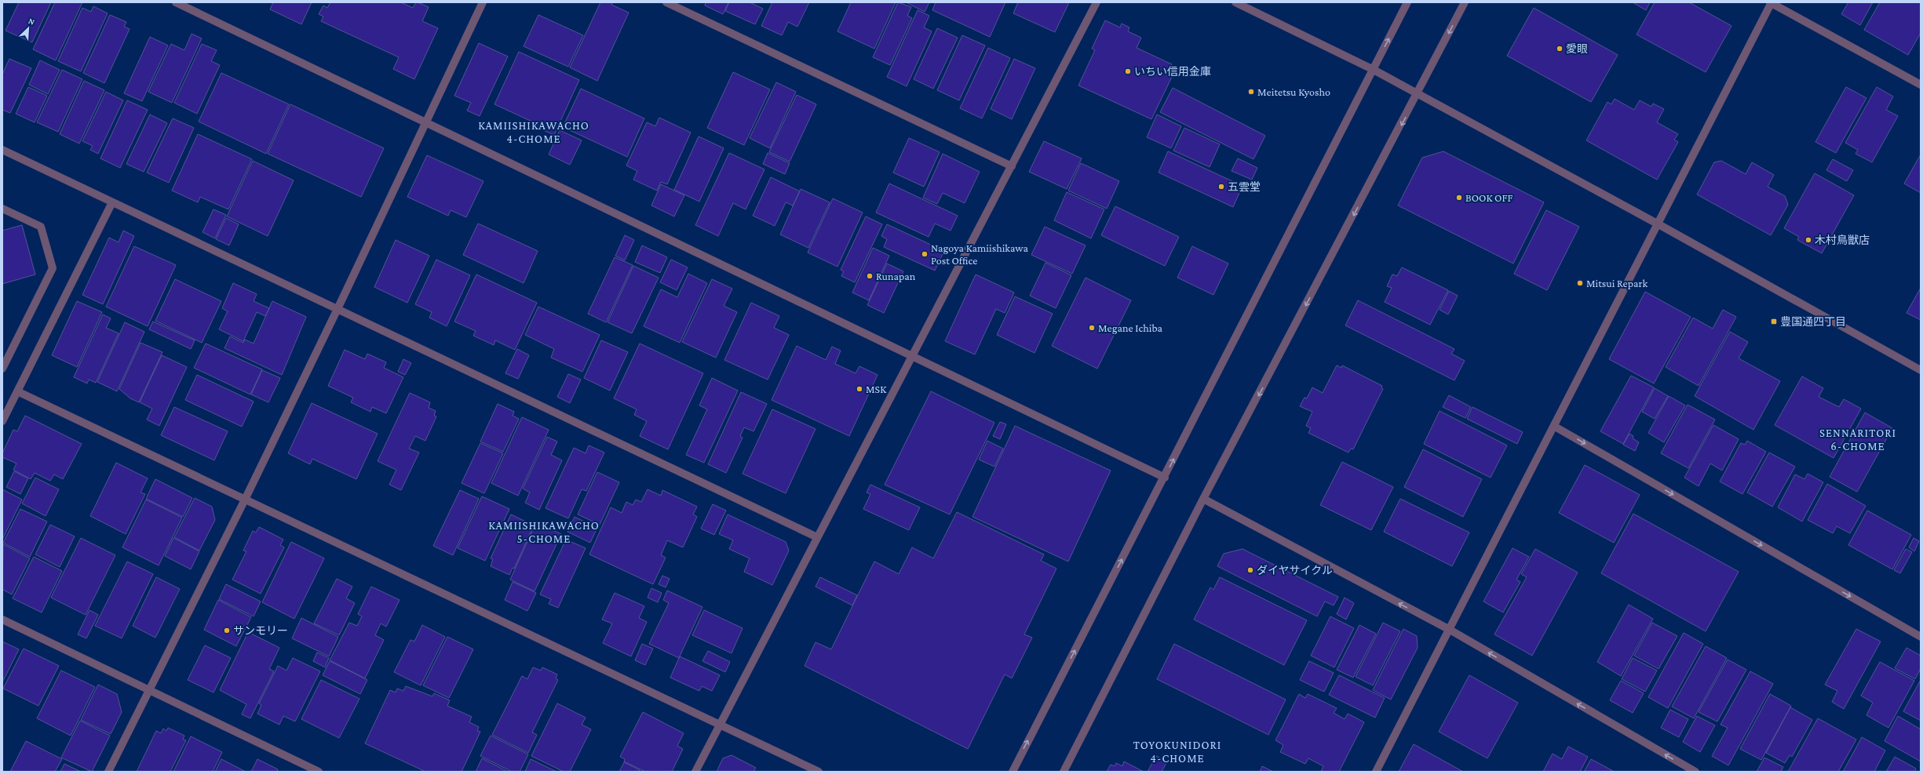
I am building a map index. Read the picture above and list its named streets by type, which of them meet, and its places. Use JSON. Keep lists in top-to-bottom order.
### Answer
{
  "districts": [
    "KAMIISHIKAWACHO 4-CHOME",
    "SENNARITORI 6-CHOME",
    "KAMIISHIKAWACHO 5-CHOME",
    "TOYOKUNIDORI 4-CHOME"
  ],
  "places": {
    "other": [
      "愛眼",
      "いちい信用金庫",
      "Meitetsu Kyosho",
      "五雲堂",
      "BOOK OFF",
      "木村鳥獣店",
      "Nagoya Kamiishikawa Post Office",
      "Runapan",
      "Mitsui Repark",
      "Megane Ichiba",
      "MSK",
      "ダイヤサイクル",
      "サンモリー"
    ],
    "transit": ["豊国通四丁目"]
  },
  "north": "top right"
}
